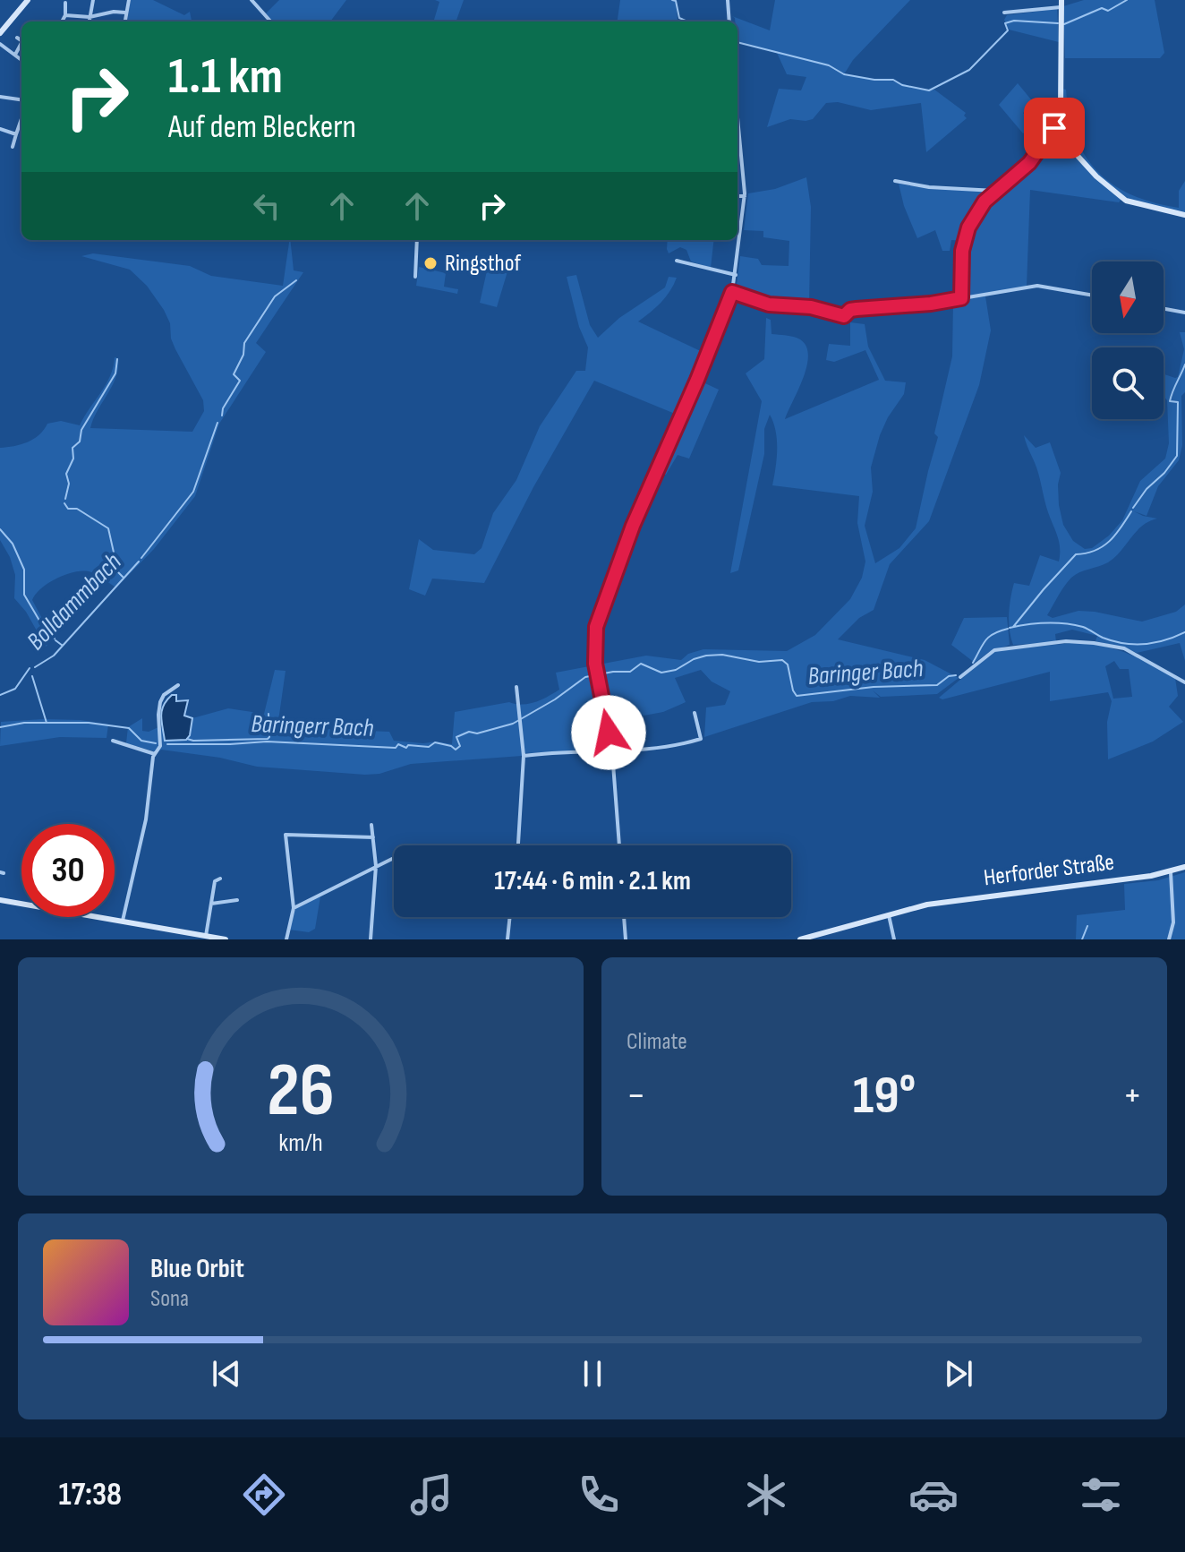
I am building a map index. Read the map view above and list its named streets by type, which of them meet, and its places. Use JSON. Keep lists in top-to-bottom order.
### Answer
{
  "streets": {
    "main road": ["Herforder Straße"]
  },
  "water": ["Bolldammbach", "Baringer Bach", "Baringerr Bach"],
  "places": ["Ringsthof"],
  "north": "bottom",
  "page": {
    "turn": ["1.1 km", "Auf dem Bleckern"],
    "limit": "30",
    "trip": "17:44 · 6 min · 2.1 km",
    "tile": "Climate",
    "heat": ["−", "19°", "+"],
    "song": ["Blue Orbit", "Sona"],
    "tabs": "17:38",
    "gauge": ["26", "km/h"]
  }
}
